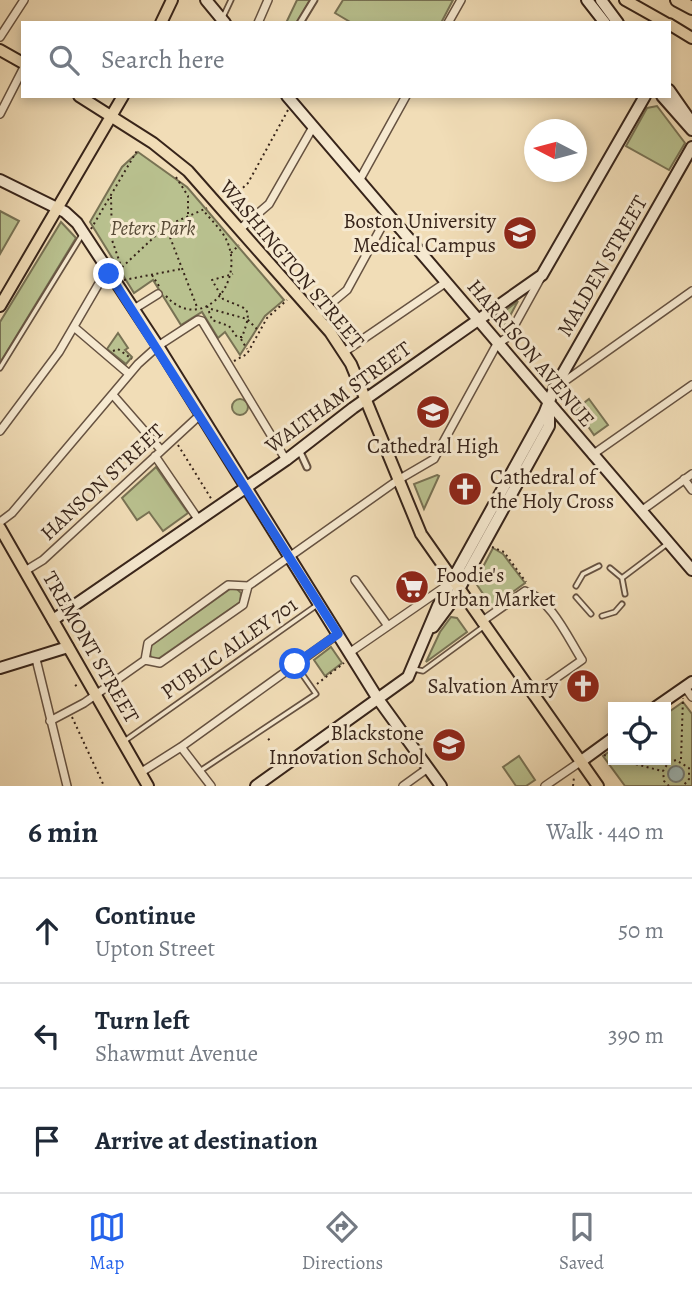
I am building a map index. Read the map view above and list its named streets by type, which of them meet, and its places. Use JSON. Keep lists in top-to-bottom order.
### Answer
{
  "streets": {
    "main road": [
      "WASHINGTON STREET",
      "MALDEN STREET",
      "HARRISON AVENUE",
      "WALTHAM STREET",
      "TREMONT STREET"
    ],
    "street": ["HANSON STREET"],
    "lane": ["PUBLIC ALLEY 701"]
  },
  "crossings": [
    ["WASHINGTON STREET", "MALDEN STREET"],
    ["WASHINGTON STREET", "WALTHAM STREET"],
    ["MALDEN STREET", "HARRISON AVENUE"],
    ["HARRISON AVENUE", "WALTHAM STREET"],
    ["WALTHAM STREET", "TREMONT STREET"],
    ["HANSON STREET", "TREMONT STREET"],
    ["TREMONT STREET", "PUBLIC ALLEY 701"]
  ],
  "parks": ["Peters Park"],
  "places": {
    "school or university": ["Boston University Medical Campus", "Cathedral High", "Blackstone Innovation School"],
    "church": ["Cathedral of the Holy Cross", "Salvation Amry"],
    "supermarket": ["Foodie's Urban Market"]
  },
  "north": "left",
  "page": {
    "search": "Search here",
    "heading": ["6 min", "Walk · 440 m"],
    "list": [
      ["Continue", "Upton Street", "50 m"],
      ["Turn left", "Shawmut Avenue", "390 m"],
      "Arrive at destination"
    ],
    "nav": ["Map", "Directions", "Saved"]
  }
}
